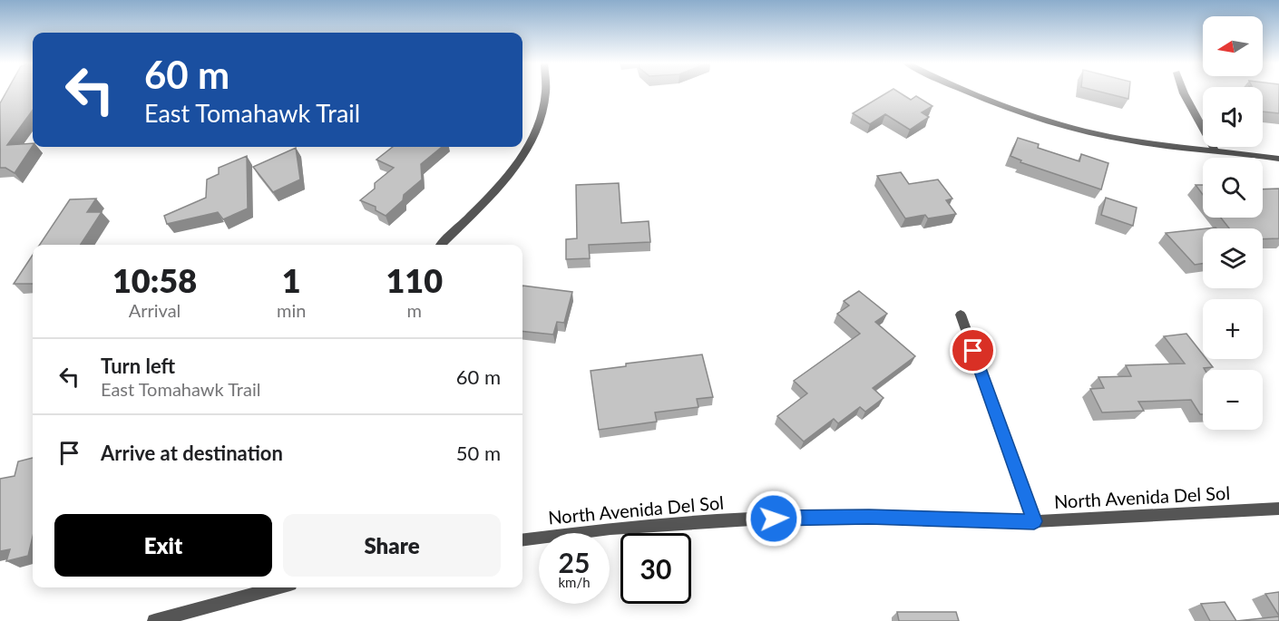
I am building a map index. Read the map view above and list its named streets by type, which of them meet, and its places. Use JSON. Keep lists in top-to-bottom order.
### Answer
{
  "streets": {
    "street": ["North Avenida Del Sol"]
  },
  "north": "left",
  "page": {
    "map_buttons": ["+", "−"],
    "turn": ["60 m", "East Tomahawk Trail"],
    "eta": [
      "10:58",
      "Arrival",
      "1",
      "min",
      "110",
      "m"
    ],
    "list": [
      {
        "name": "Turn left",
        "note": "East Tomahawk Trail",
        "value": "60 m"
      },
      {
        "name": "Arrive at destination",
        "value": "50 m"
      }
    ],
    "buttons": ["Exit", "Share"],
    "speed": "25 km/h",
    "limit": "30"
  }
}
